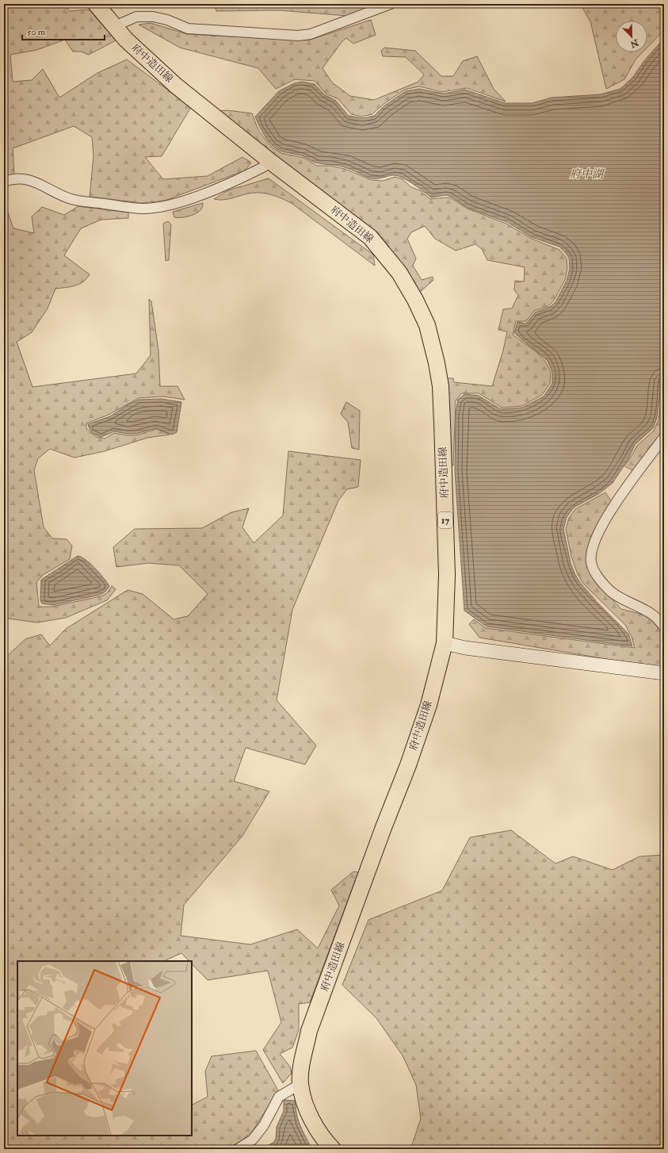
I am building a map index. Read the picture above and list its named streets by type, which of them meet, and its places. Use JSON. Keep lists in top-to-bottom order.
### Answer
{
  "streets": {
    "main road": ["府中造田線", "17"]
  },
  "water": ["府中湖"],
  "scale_bar": "50 m",
  "north": "bottom right"
}
